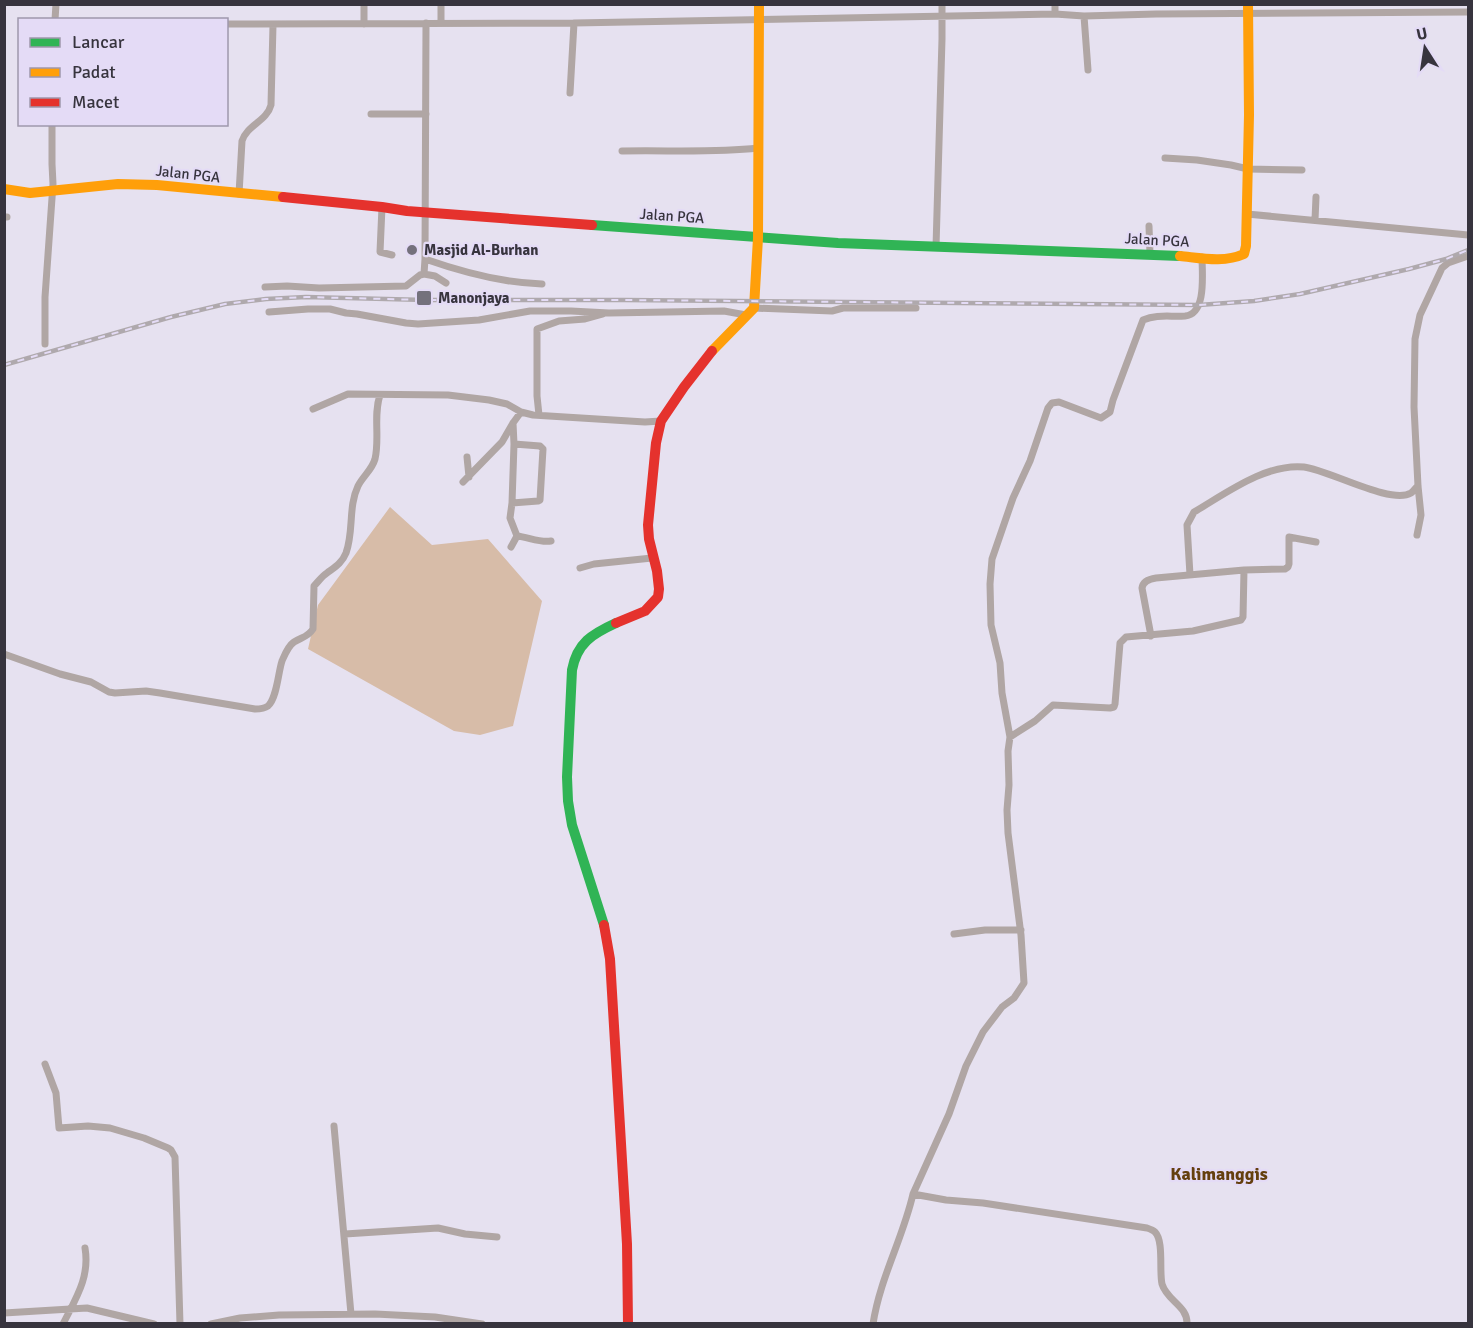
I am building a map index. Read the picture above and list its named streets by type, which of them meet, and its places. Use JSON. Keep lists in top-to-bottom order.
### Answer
{
  "streets": {
    "street": ["Jalan PGA"]
  },
  "districts": ["Kalimanggis"],
  "places": {
    "other": ["Masjid Al-Burhan"],
    "transit": ["Manonjaya"]
  },
  "legend": ["Lancar", "Padat", "Macet"],
  "north": "top"
}
